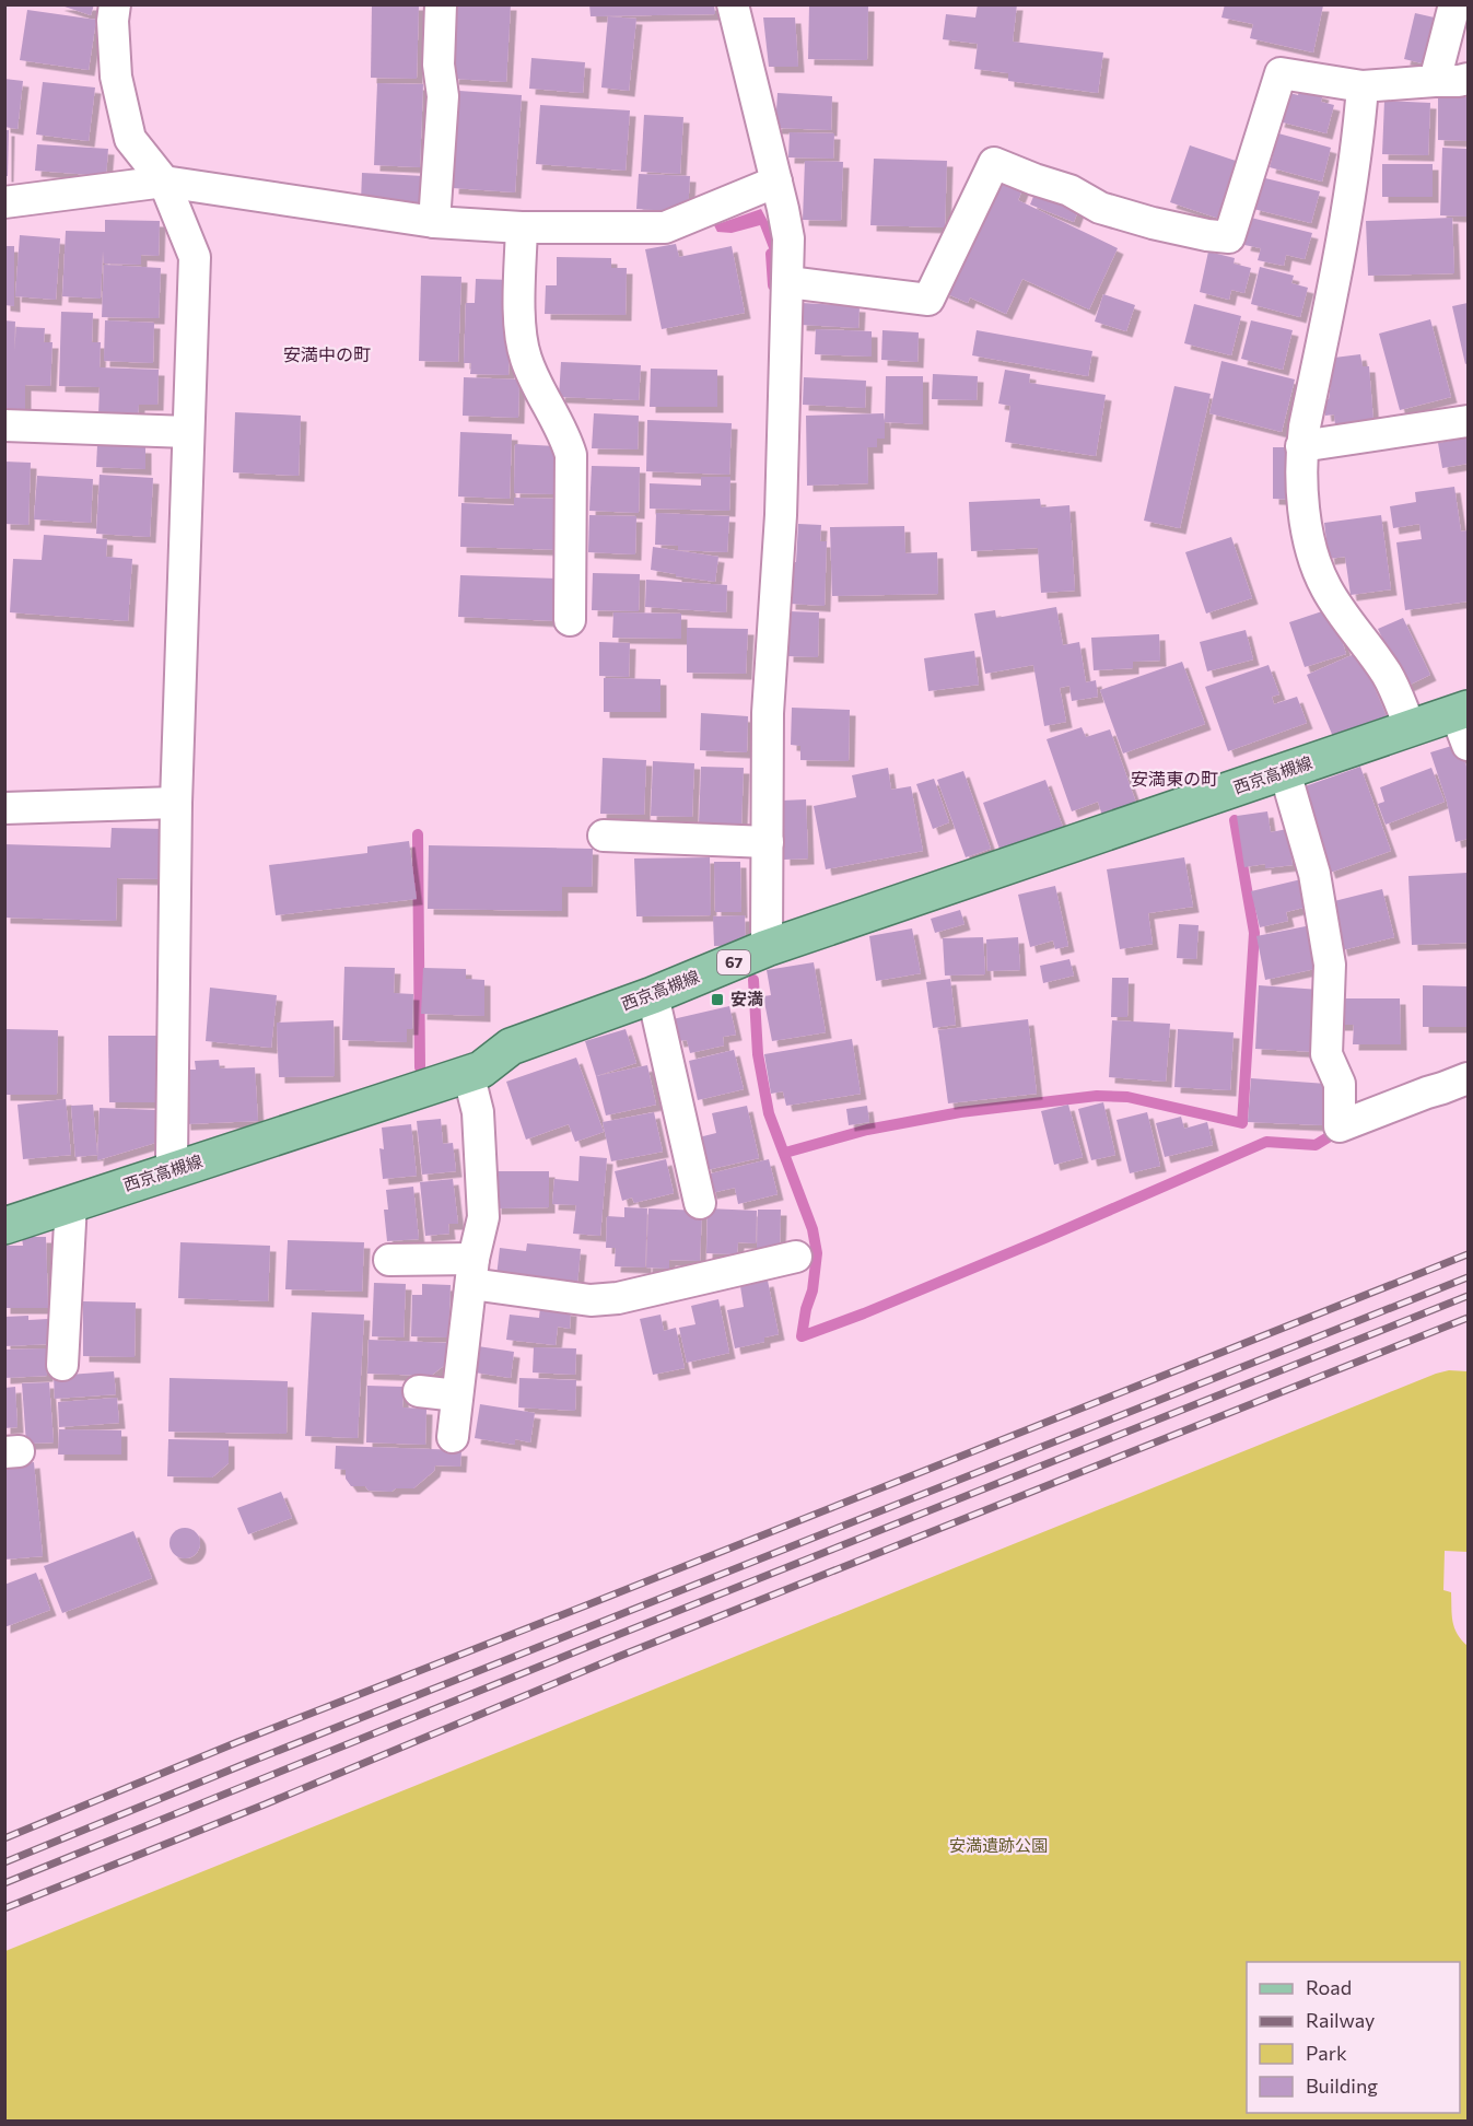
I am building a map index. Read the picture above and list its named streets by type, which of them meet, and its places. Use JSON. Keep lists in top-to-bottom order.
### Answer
{
  "streets": {
    "main road": ["西京高槻線", "67"]
  },
  "districts": ["安満中の町", "安満東の町"],
  "parks": ["安満遺跡公園"],
  "places": {
    "transit": ["安満"]
  },
  "legend": [
    "Road",
    "Railway",
    "Park",
    "Building"
  ]
}
